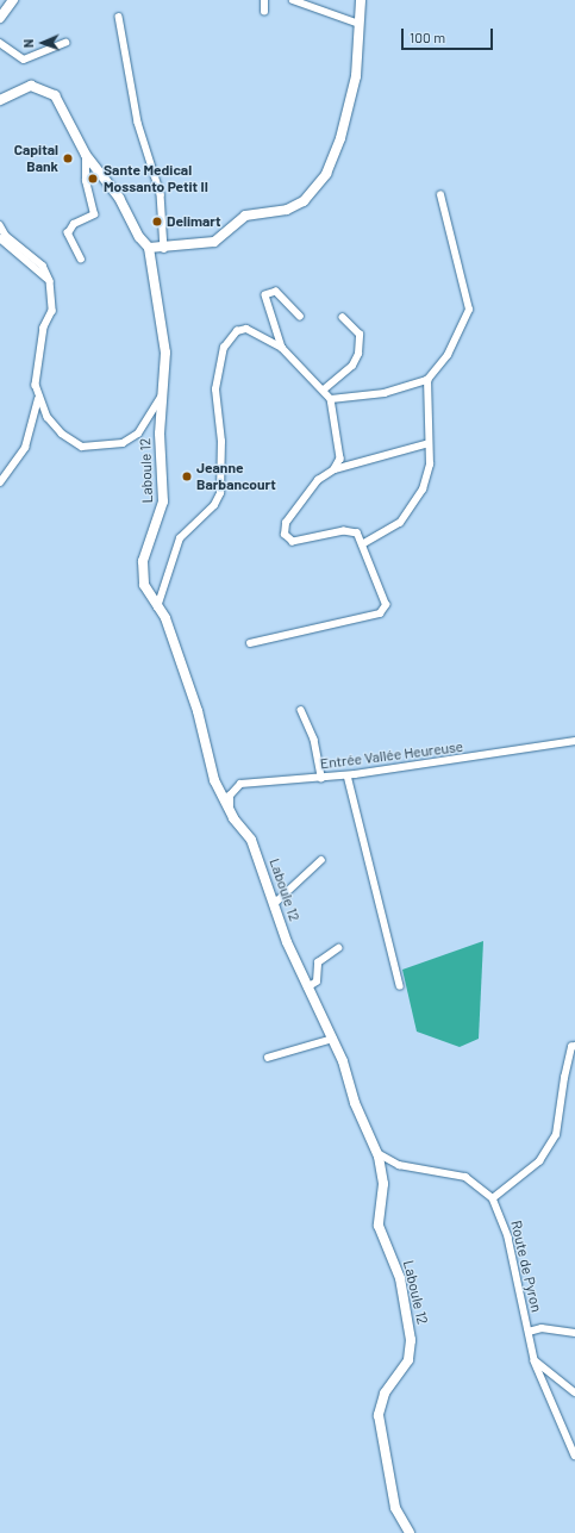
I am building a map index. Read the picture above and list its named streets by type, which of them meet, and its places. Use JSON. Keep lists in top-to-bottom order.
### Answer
{
  "streets": {
    "street": ["Laboule 12", "Entrée Vallée Heureuse", "Route de Pyron"]
  },
  "crossings": [
    ["Laboule 12", "Entrée Vallée Heureuse"]
  ],
  "places": [
    "Capital Bank",
    "Sante Medical Mossanto Petit II",
    "Delimart",
    "Jeanne Barbancourt"
  ],
  "scale_bar": "100 m",
  "north": "left"
}
